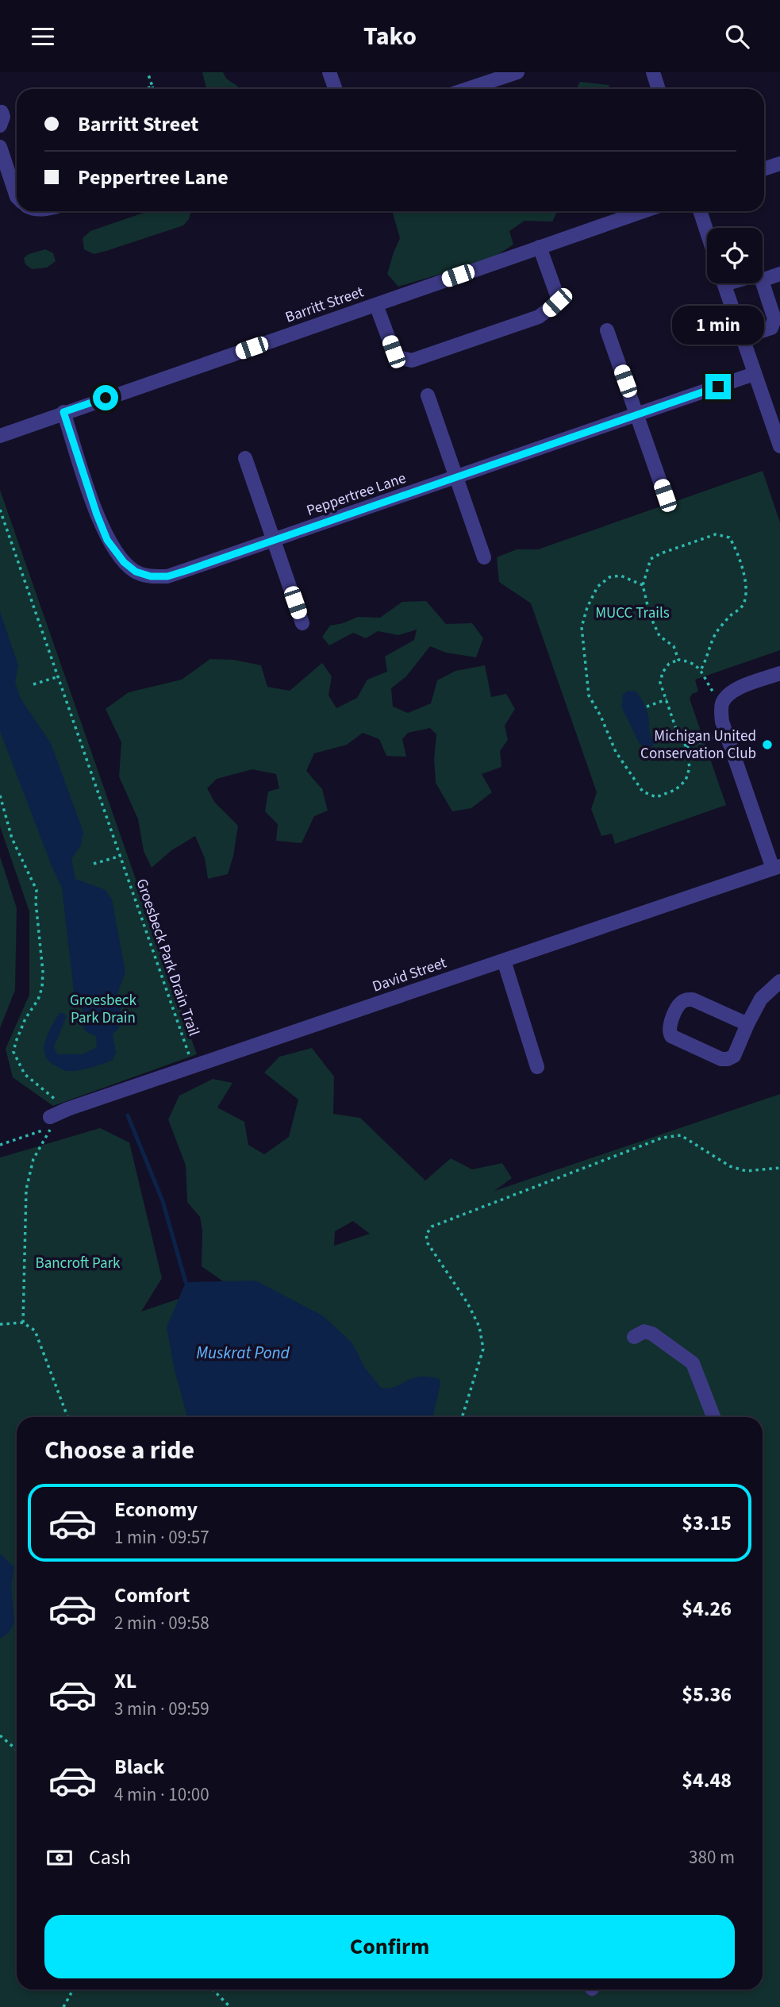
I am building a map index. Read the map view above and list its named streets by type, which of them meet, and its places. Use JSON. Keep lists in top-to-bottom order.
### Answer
{
  "streets": {
    "street": ["Barritt Street", "Peppertree Lane", "David Street"],
    "path": ["Groesbeck Park Drain Trail"]
  },
  "crossings": [
    ["Barritt Street", "Peppertree Lane"],
    ["Groesbeck Park Drain Trail", "David Street"]
  ],
  "water": ["Muskrat Pond"],
  "parks": ["MUCC Trails", "Groesbeck Park Drain", "Bancroft Park"],
  "places": ["Michigan United Conservation Club"],
  "page": {
    "header": "Tako",
    "banner": ["Barritt Street", "Peppertree Lane"],
    "bubble": "1 min",
    "heading": "Choose a ride",
    "list": [
      {
        "name": "Economy",
        "note": "1 min · 09:57",
        "value": "$3.15"
      },
      {
        "name": "Comfort",
        "note": "2 min · 09:58",
        "value": "$4.26"
      },
      {
        "name": "XL",
        "note": "3 min · 09:59",
        "value": "$5.36"
      },
      {
        "name": "Black",
        "note": "4 min · 10:00",
        "value": "$4.48"
      }
    ],
    "pay": ["Cash", "380 m"],
    "buttons": "Confirm"
  }
}
